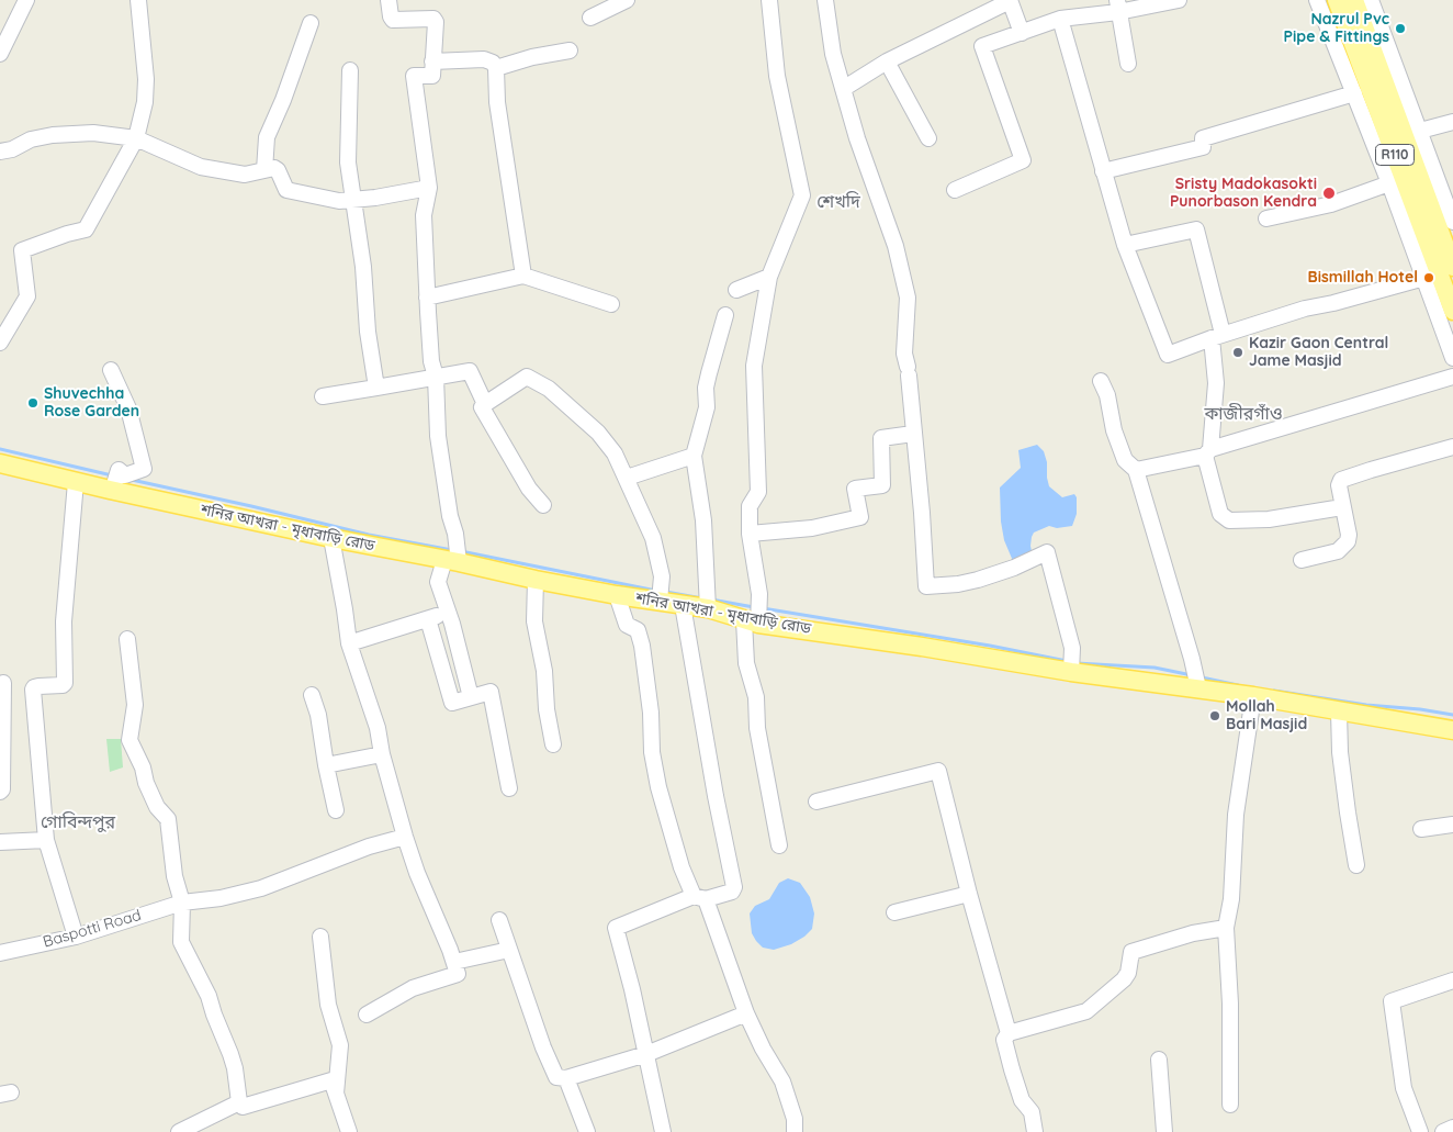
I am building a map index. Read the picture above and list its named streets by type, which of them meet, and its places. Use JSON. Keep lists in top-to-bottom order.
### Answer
{
  "streets": {
    "main road": ["R110", "শনির আখরা - মৃধাবাড়ি রোড"],
    "street": ["Baspotti Road"]
  },
  "districts": ["শেখদি", "কাজীরগাঁও", "গোবিন্দপুর"],
  "places": [
    "Nazrul Pvc Pipe & Fittings",
    "Sristy Madokasokti Punorbason Kendra",
    "Bismillah Hotel",
    "Kazir Gaon Central Jame Masjid",
    "Shuvechha Rose Garden",
    "Mollah Bari Masjid"
  ]
}
